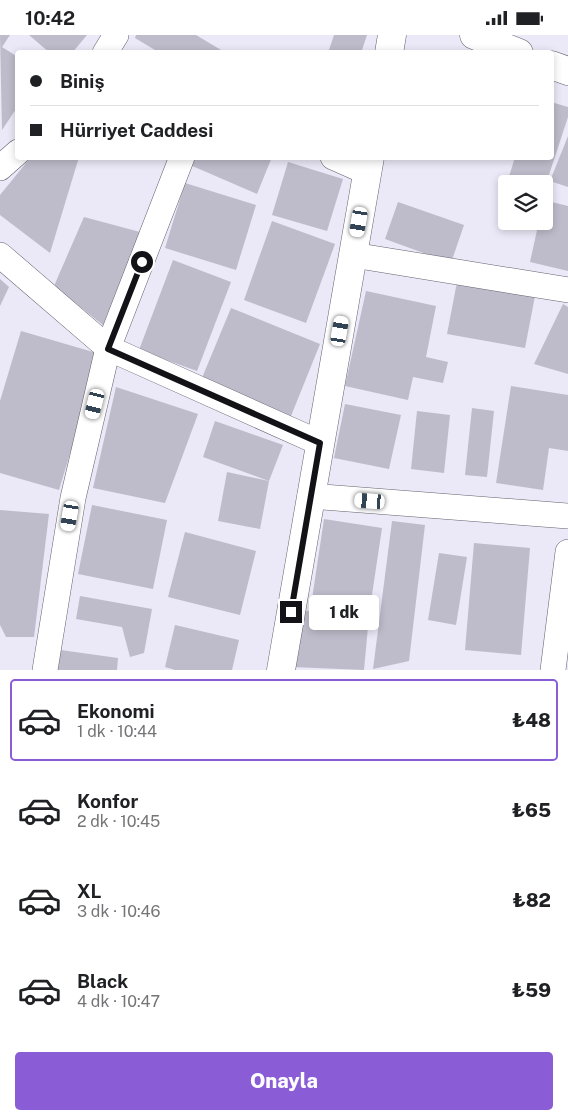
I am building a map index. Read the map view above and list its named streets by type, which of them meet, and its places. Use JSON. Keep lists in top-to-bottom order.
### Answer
{
  "page": {
    "status": "10:42",
    "banner": ["Biniş", "Hürriyet Caddesi"],
    "bubble": "1 dk",
    "list": [
      {
        "name": "Ekonomi",
        "note": "1 dk · 10:44",
        "value": "₺48"
      },
      {
        "name": "Konfor",
        "note": "2 dk · 10:45",
        "value": "₺65"
      },
      {
        "name": "XL",
        "note": "3 dk · 10:46",
        "value": "₺82"
      },
      {
        "name": "Black",
        "note": "4 dk · 10:47",
        "value": "₺59"
      }
    ],
    "buttons": "Onayla"
  }
}
